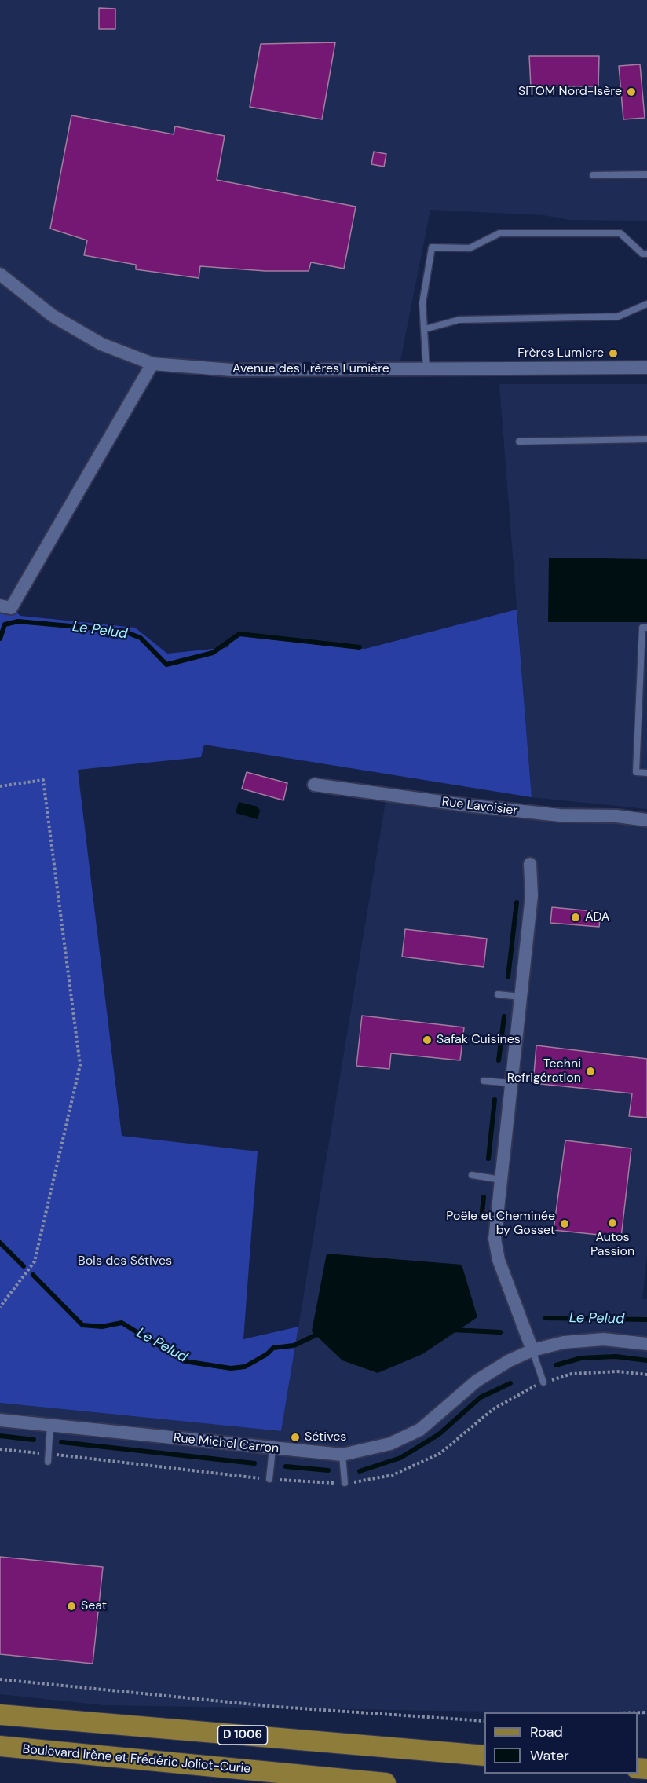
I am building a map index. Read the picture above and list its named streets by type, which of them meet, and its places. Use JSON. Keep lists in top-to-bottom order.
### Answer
{
  "streets": {
    "main road": ["D 1006", "Boulevard Irène et Frédéric Joliot-Curie"],
    "street": ["Avenue des Frères Lumière", "Rue Lavoisier", "Rue Michel Carron"]
  },
  "water": ["Le Pelud"],
  "parks": ["Bois des Sétives"],
  "places": [
    "SITOM Nord-Isère",
    "Frères Lumiere",
    "ADA",
    "Safak Cuisines",
    "Techni Refrigération",
    "Autos Passion",
    "Poële et Cheminée by Gosset",
    "Sétives",
    "Seat"
  ],
  "legend": ["Road", "Water"]
}
